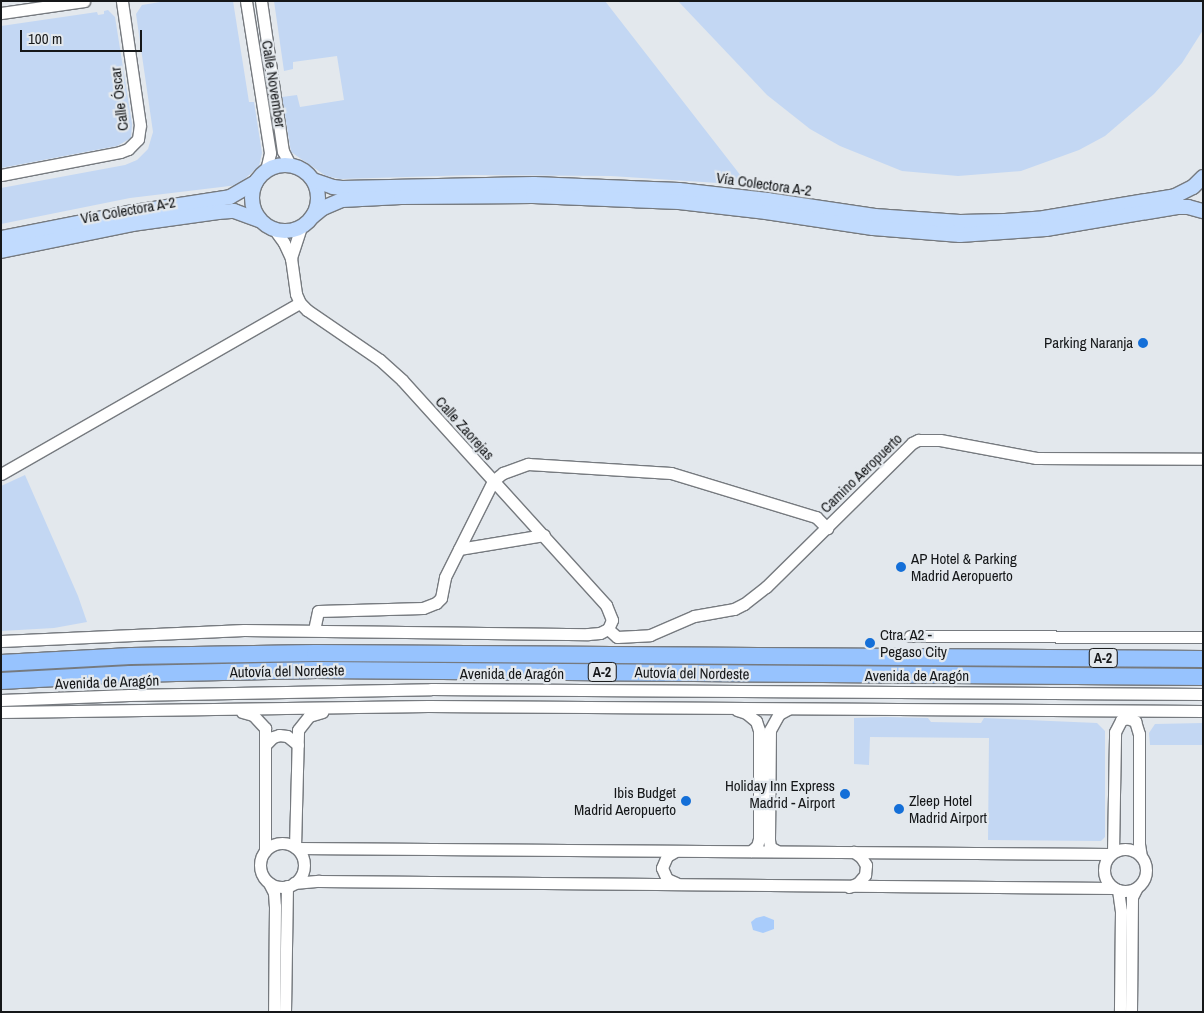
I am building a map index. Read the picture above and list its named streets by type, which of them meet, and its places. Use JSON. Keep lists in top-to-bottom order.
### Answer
{
  "streets": {
    "highway": ["A-2", "Autovía del Nordeste"],
    "main road": ["Vía Colectora A-2"],
    "street": [
      "Calle November",
      "Calle Óscar",
      "Calle Zaorejas",
      "Camino Aeropuerto",
      "Avenida de Aragón"
    ]
  },
  "crossings": [
    ["Calle November", "Vía Colectora A-2"],
    ["Calle Zaorejas", "Camino Aeropuerto"]
  ],
  "places": [
    "Parking Naranja",
    "AP Hotel & Parking Madrid Aeropuerto",
    "Ctra. A2 - Pegaso City",
    "Holiday Inn Express Madrid - Airport",
    "Ibis Budget Madrid Aeropuerto",
    "Zleep Hotel Madrid Airport"
  ],
  "scale_bar": "100 m"
}
